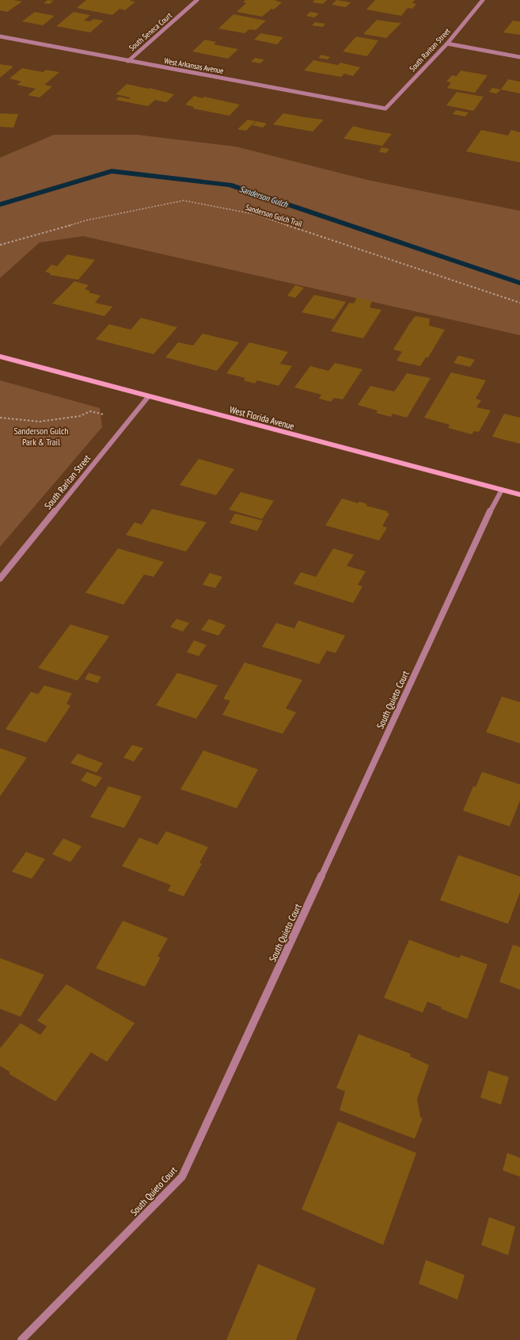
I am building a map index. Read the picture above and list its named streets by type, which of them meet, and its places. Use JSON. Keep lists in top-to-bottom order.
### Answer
{
  "streets": {
    "street": [
      "South Seneca Court",
      "South Raritan Street",
      "West Arkansas Avenue",
      "West Florida Avenue",
      "South Quieto Court"
    ],
    "path": ["Sanderson Gulch Trail"]
  },
  "crossings": [
    ["South Seneca Court", "West Arkansas Avenue"],
    ["South Raritan Street", "West Arkansas Avenue"],
    ["South Raritan Street", "West Florida Avenue"],
    ["West Florida Avenue", "South Quieto Court"]
  ],
  "water": ["Sanderson Gulch"],
  "parks": ["Sanderson Gulch Park & Trail"]
}
